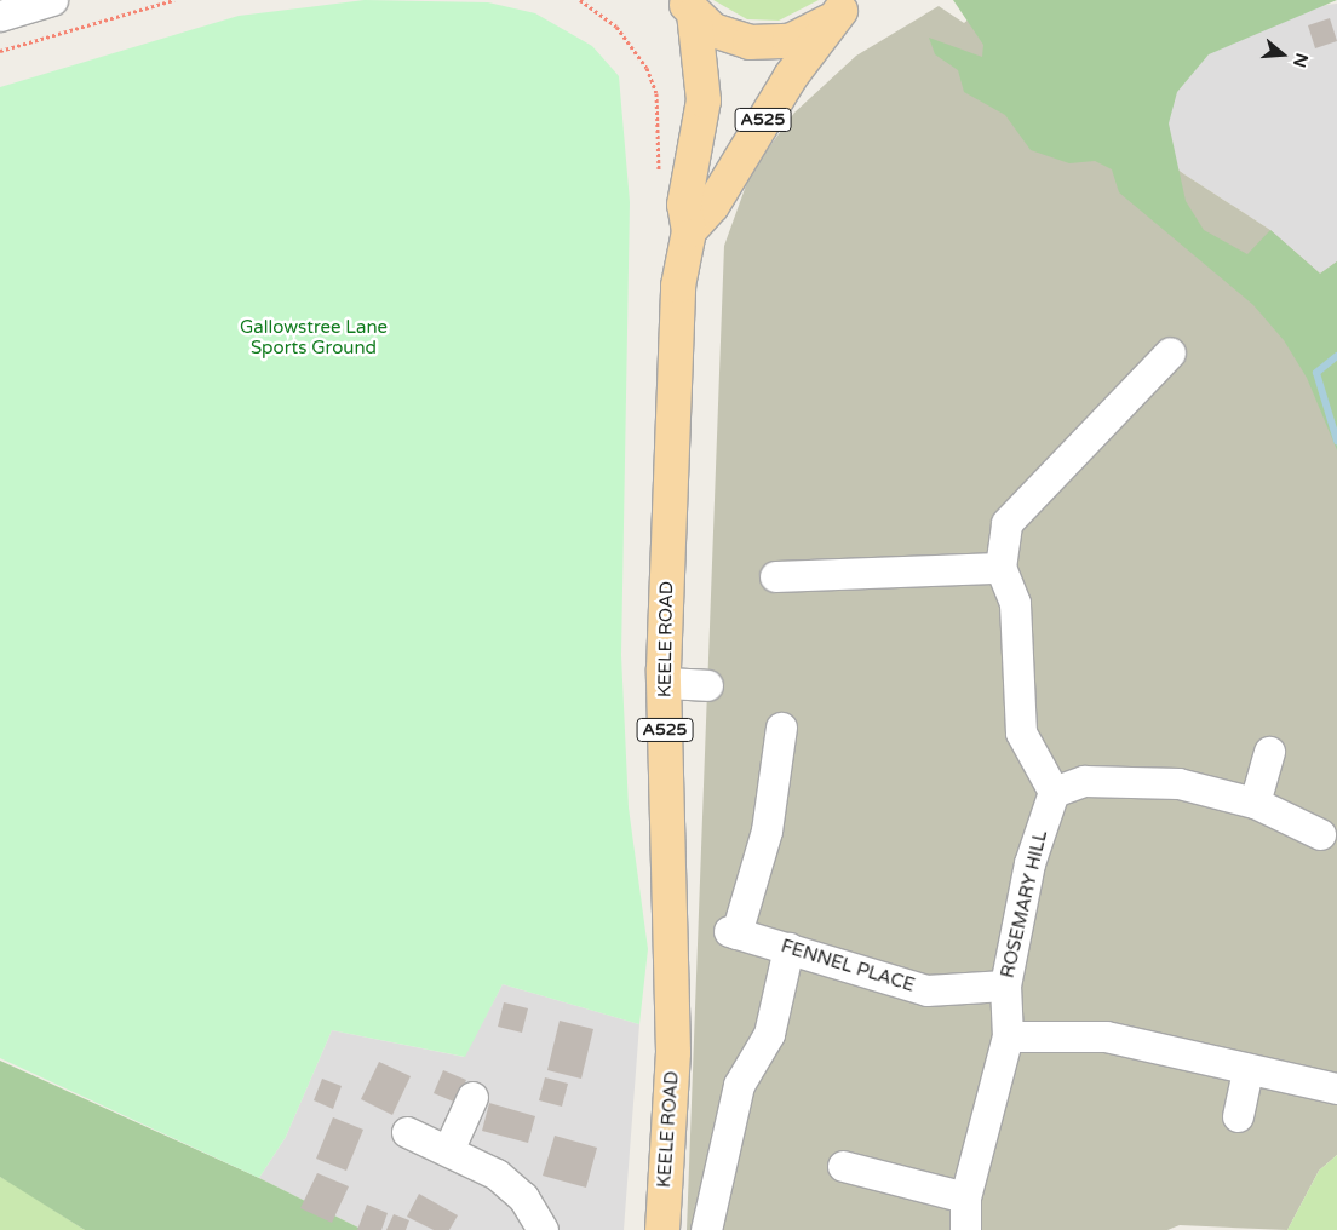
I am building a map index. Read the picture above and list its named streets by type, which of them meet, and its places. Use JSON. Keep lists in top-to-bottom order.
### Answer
{
  "streets": {
    "main road": ["A525", "KEELE ROAD"],
    "street": ["ROSEMARY HILL", "FENNEL PLACE"]
  },
  "crossings": [
    ["ROSEMARY HILL", "FENNEL PLACE"]
  ],
  "parks": ["Gallowstree Lane Sports Ground"],
  "north": "right"
}
